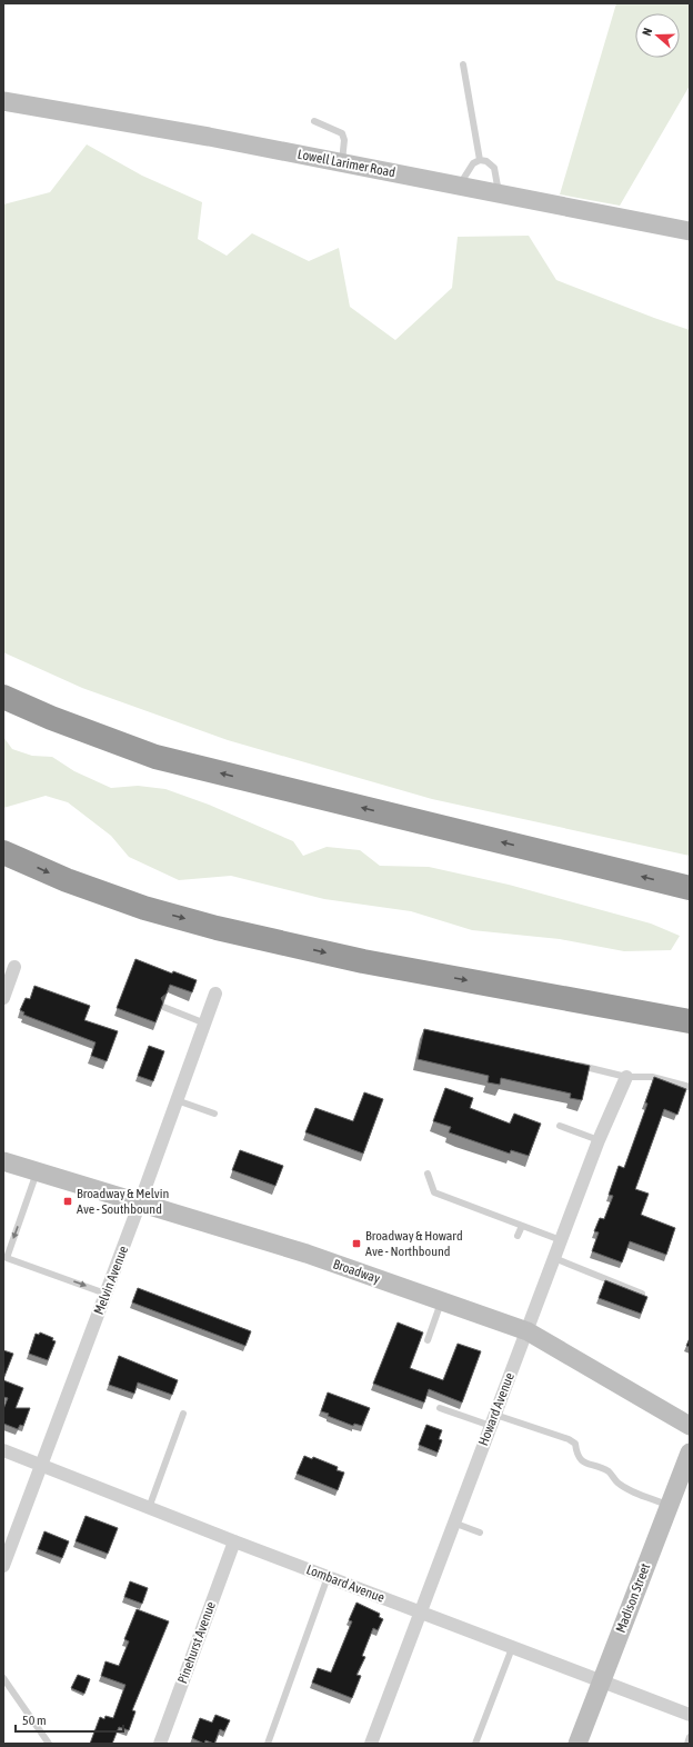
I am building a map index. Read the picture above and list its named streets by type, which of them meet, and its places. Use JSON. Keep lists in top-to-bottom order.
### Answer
{
  "streets": {
    "street": [
      "Lowell Larimer Road",
      "Broadway",
      "Melvin Avenue",
      "Howard Avenue",
      "Lombard Avenue",
      "Madison Street",
      "Pinehurst Avenue"
    ]
  },
  "crossings": [
    ["Broadway", "Melvin Avenue"],
    ["Broadway", "Howard Avenue"],
    ["Melvin Avenue", "Lombard Avenue"],
    ["Howard Avenue", "Lombard Avenue"],
    ["Lombard Avenue", "Madison Street"],
    ["Lombard Avenue", "Pinehurst Avenue"]
  ],
  "places": {
    "transit": ["Broadway & Melvin Ave - Southbound", "Broadway & Howard Ave - Northbound"]
  },
  "scale_bar": "50 m",
  "north": "left"
}
